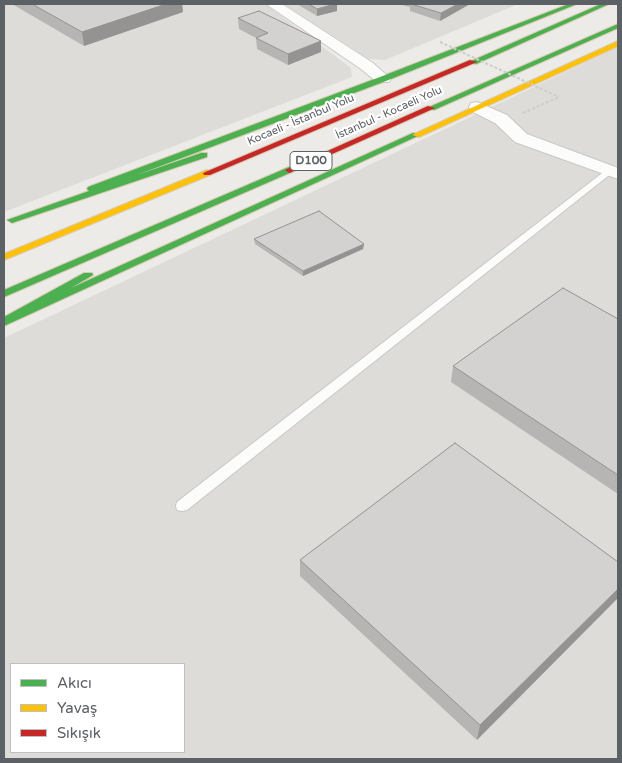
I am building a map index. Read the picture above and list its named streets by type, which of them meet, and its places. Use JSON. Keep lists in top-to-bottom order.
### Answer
{
  "streets": {
    "main road": ["İstanbul - Kocaeli Yolu", "Kocaeli - İstanbul Yolu", "D100"]
  },
  "legend": ["Akıcı", "Yavaş", "Sıkışık"]
}
